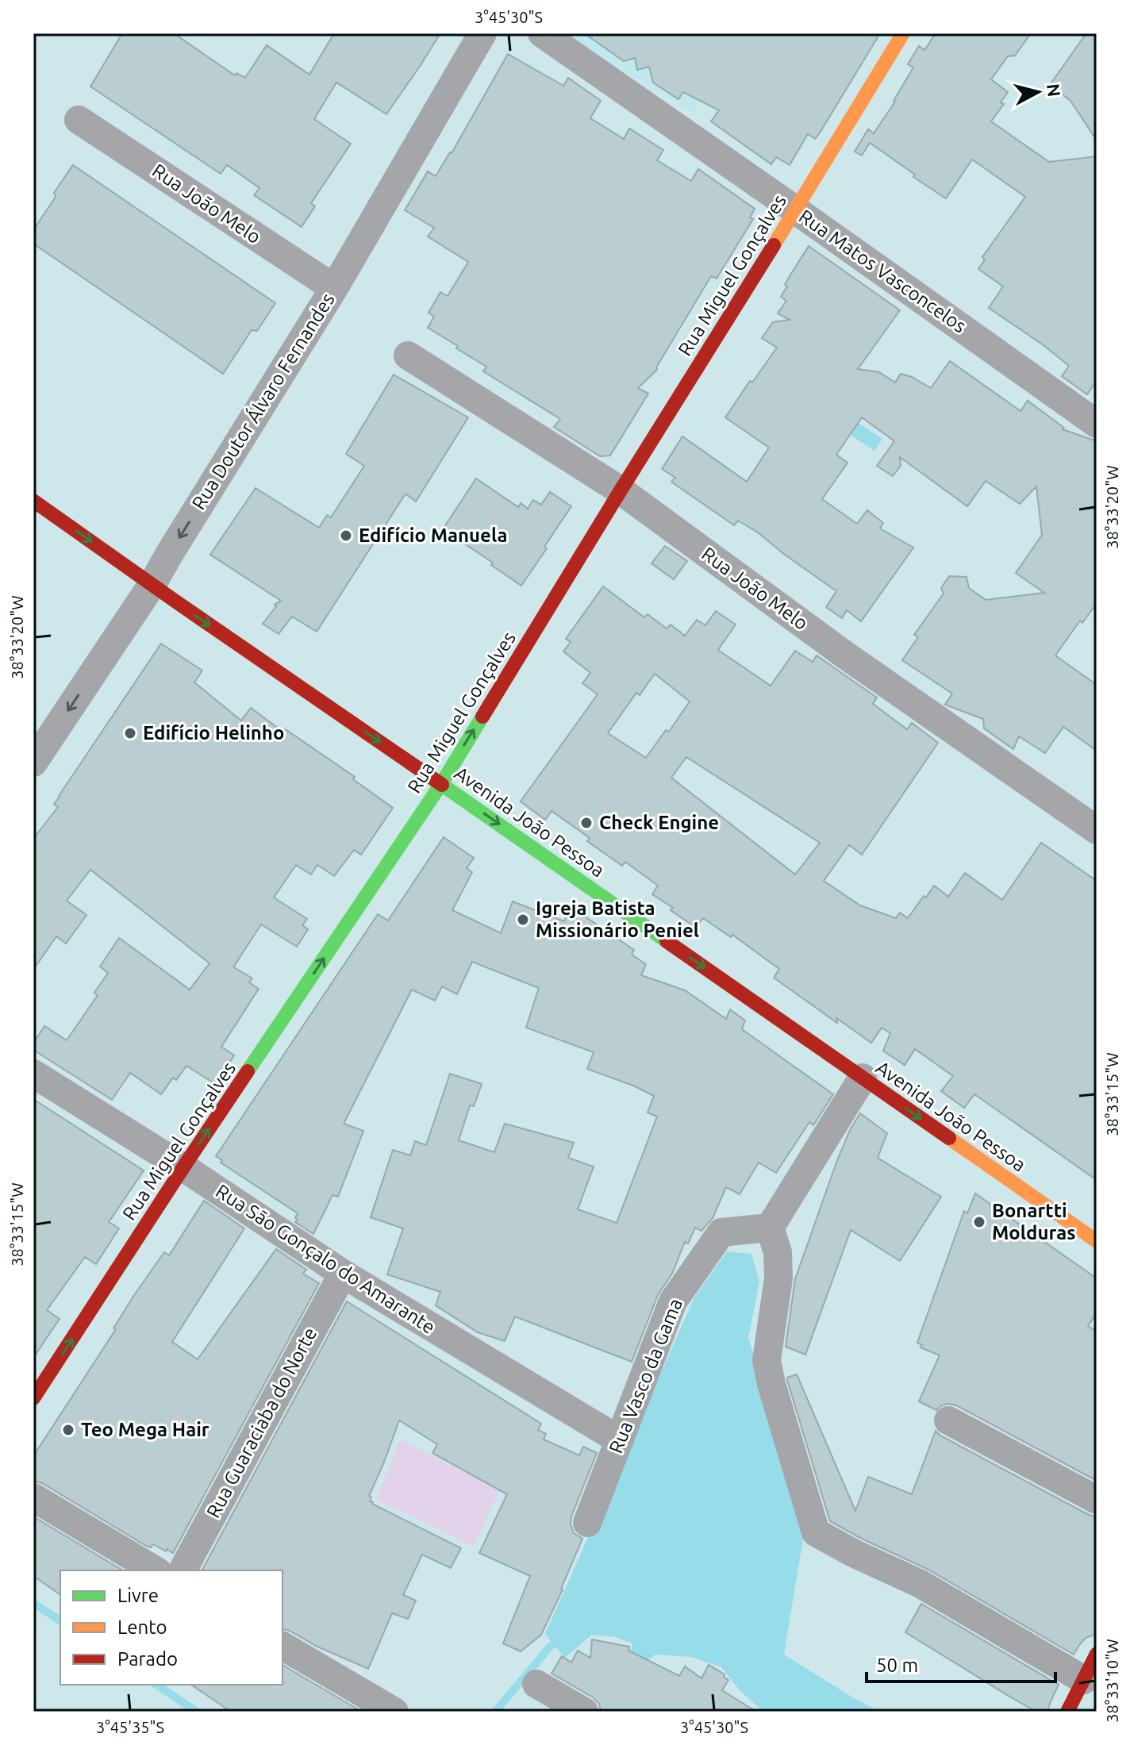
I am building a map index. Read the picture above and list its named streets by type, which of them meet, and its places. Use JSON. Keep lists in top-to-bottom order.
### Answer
{
  "streets": {
    "street": [
      "Rua João Melo",
      "Rua Matos Vasconcelos",
      "Rua Miguel Gonçalves",
      "Rua Doutor Álvaro Fernandes",
      "Avenida João Pessoa",
      "Rua São Gonçalo do Amarante",
      "Rua Vasco da Gama",
      "Rua Guaraciaba do Norte"
    ]
  },
  "crossings": [
    ["Rua João Melo", "Rua Miguel Gonçalves"],
    ["Rua João Melo", "Rua Doutor Álvaro Fernandes"],
    ["Rua Matos Vasconcelos", "Rua Miguel Gonçalves"],
    ["Rua Miguel Gonçalves", "Avenida João Pessoa"],
    ["Rua Miguel Gonçalves", "Rua São Gonçalo do Amarante"],
    ["Rua Doutor Álvaro Fernandes", "Avenida João Pessoa"],
    ["Rua São Gonçalo do Amarante", "Rua Vasco da Gama"],
    ["Rua São Gonçalo do Amarante", "Rua Guaraciaba do Norte"]
  ],
  "one_way": ["Rua Miguel Gonçalves", "Rua Doutor Álvaro Fernandes", "Avenida João Pessoa"],
  "places": [
    "Edifício Manuela",
    "Edifício Helinho",
    "Check Engine",
    "Igreja Batista Missionário Peniel",
    "Bonartti Molduras",
    "Teo Mega Hair"
  ],
  "legend": ["Livre", "Lento", "Parado"],
  "scale_bar": "50 m",
  "north": "right",
  "coordinates": [
    "3°45'30\"S",
    "38°33'20\"W",
    "38°33'15\"W",
    "38°33'10\"W",
    "3°45'35\"S"
  ]
}
